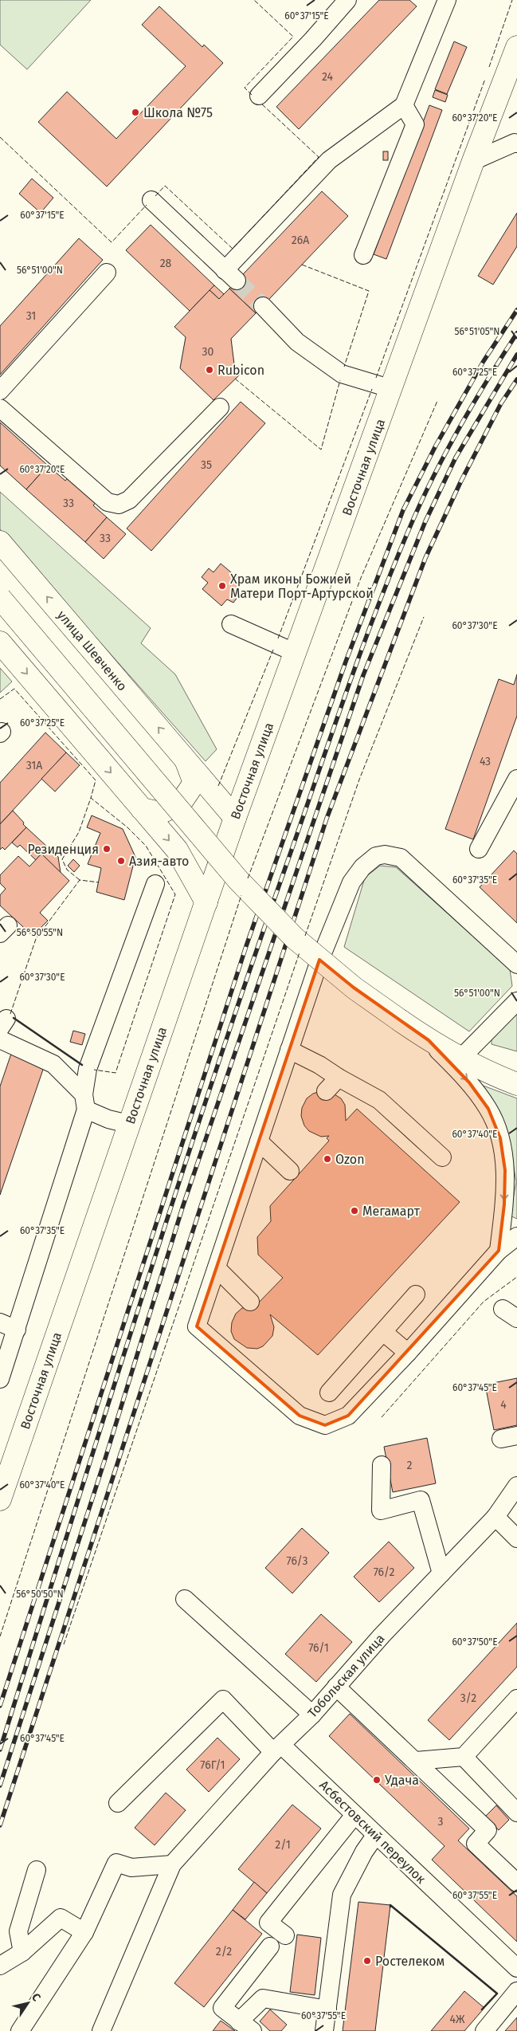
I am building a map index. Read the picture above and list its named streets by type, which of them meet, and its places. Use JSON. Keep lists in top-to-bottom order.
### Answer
{
  "streets": {
    "main road": ["Восточная улица", "улица Шевченко"],
    "street": ["Тобольская улица", "Асбестовский переулок"]
  },
  "crossings": [
    ["Восточная улица", "улица Шевченко"],
    ["Тобольская улица", "Асбестовский переулок"]
  ],
  "places": [
    "Школа №75",
    "Rubicon",
    "Храм иконы Божией Матери Порт-Артурской",
    "Резиденция",
    "Азия-авто",
    "Ozon",
    "Мегамарт",
    "Удача",
    "Ростелеком"
  ],
  "house_numbers": [
    "24",
    "26А",
    "28",
    "31",
    "30",
    "35",
    "33",
    "33",
    "43",
    "31А",
    "4",
    "2",
    "76/3",
    "76/2",
    "76/1",
    "3/2",
    "76Г/1",
    "3",
    "2/1",
    "2/2",
    "4Ж"
  ],
  "north": "top right",
  "coordinates": [
    "60°37'15\"E",
    "60°37'20\"E",
    "56°51'00\"N",
    "56°51'05\"N",
    "60°37'25\"E",
    "60°37'30\"E",
    "60°37'35\"E",
    "56°50'55\"N",
    "60°37'40\"E",
    "60°37'45\"E",
    "56°50'50\"N",
    "60°37'50\"E",
    "60°37'55\"E"
  ]
}
